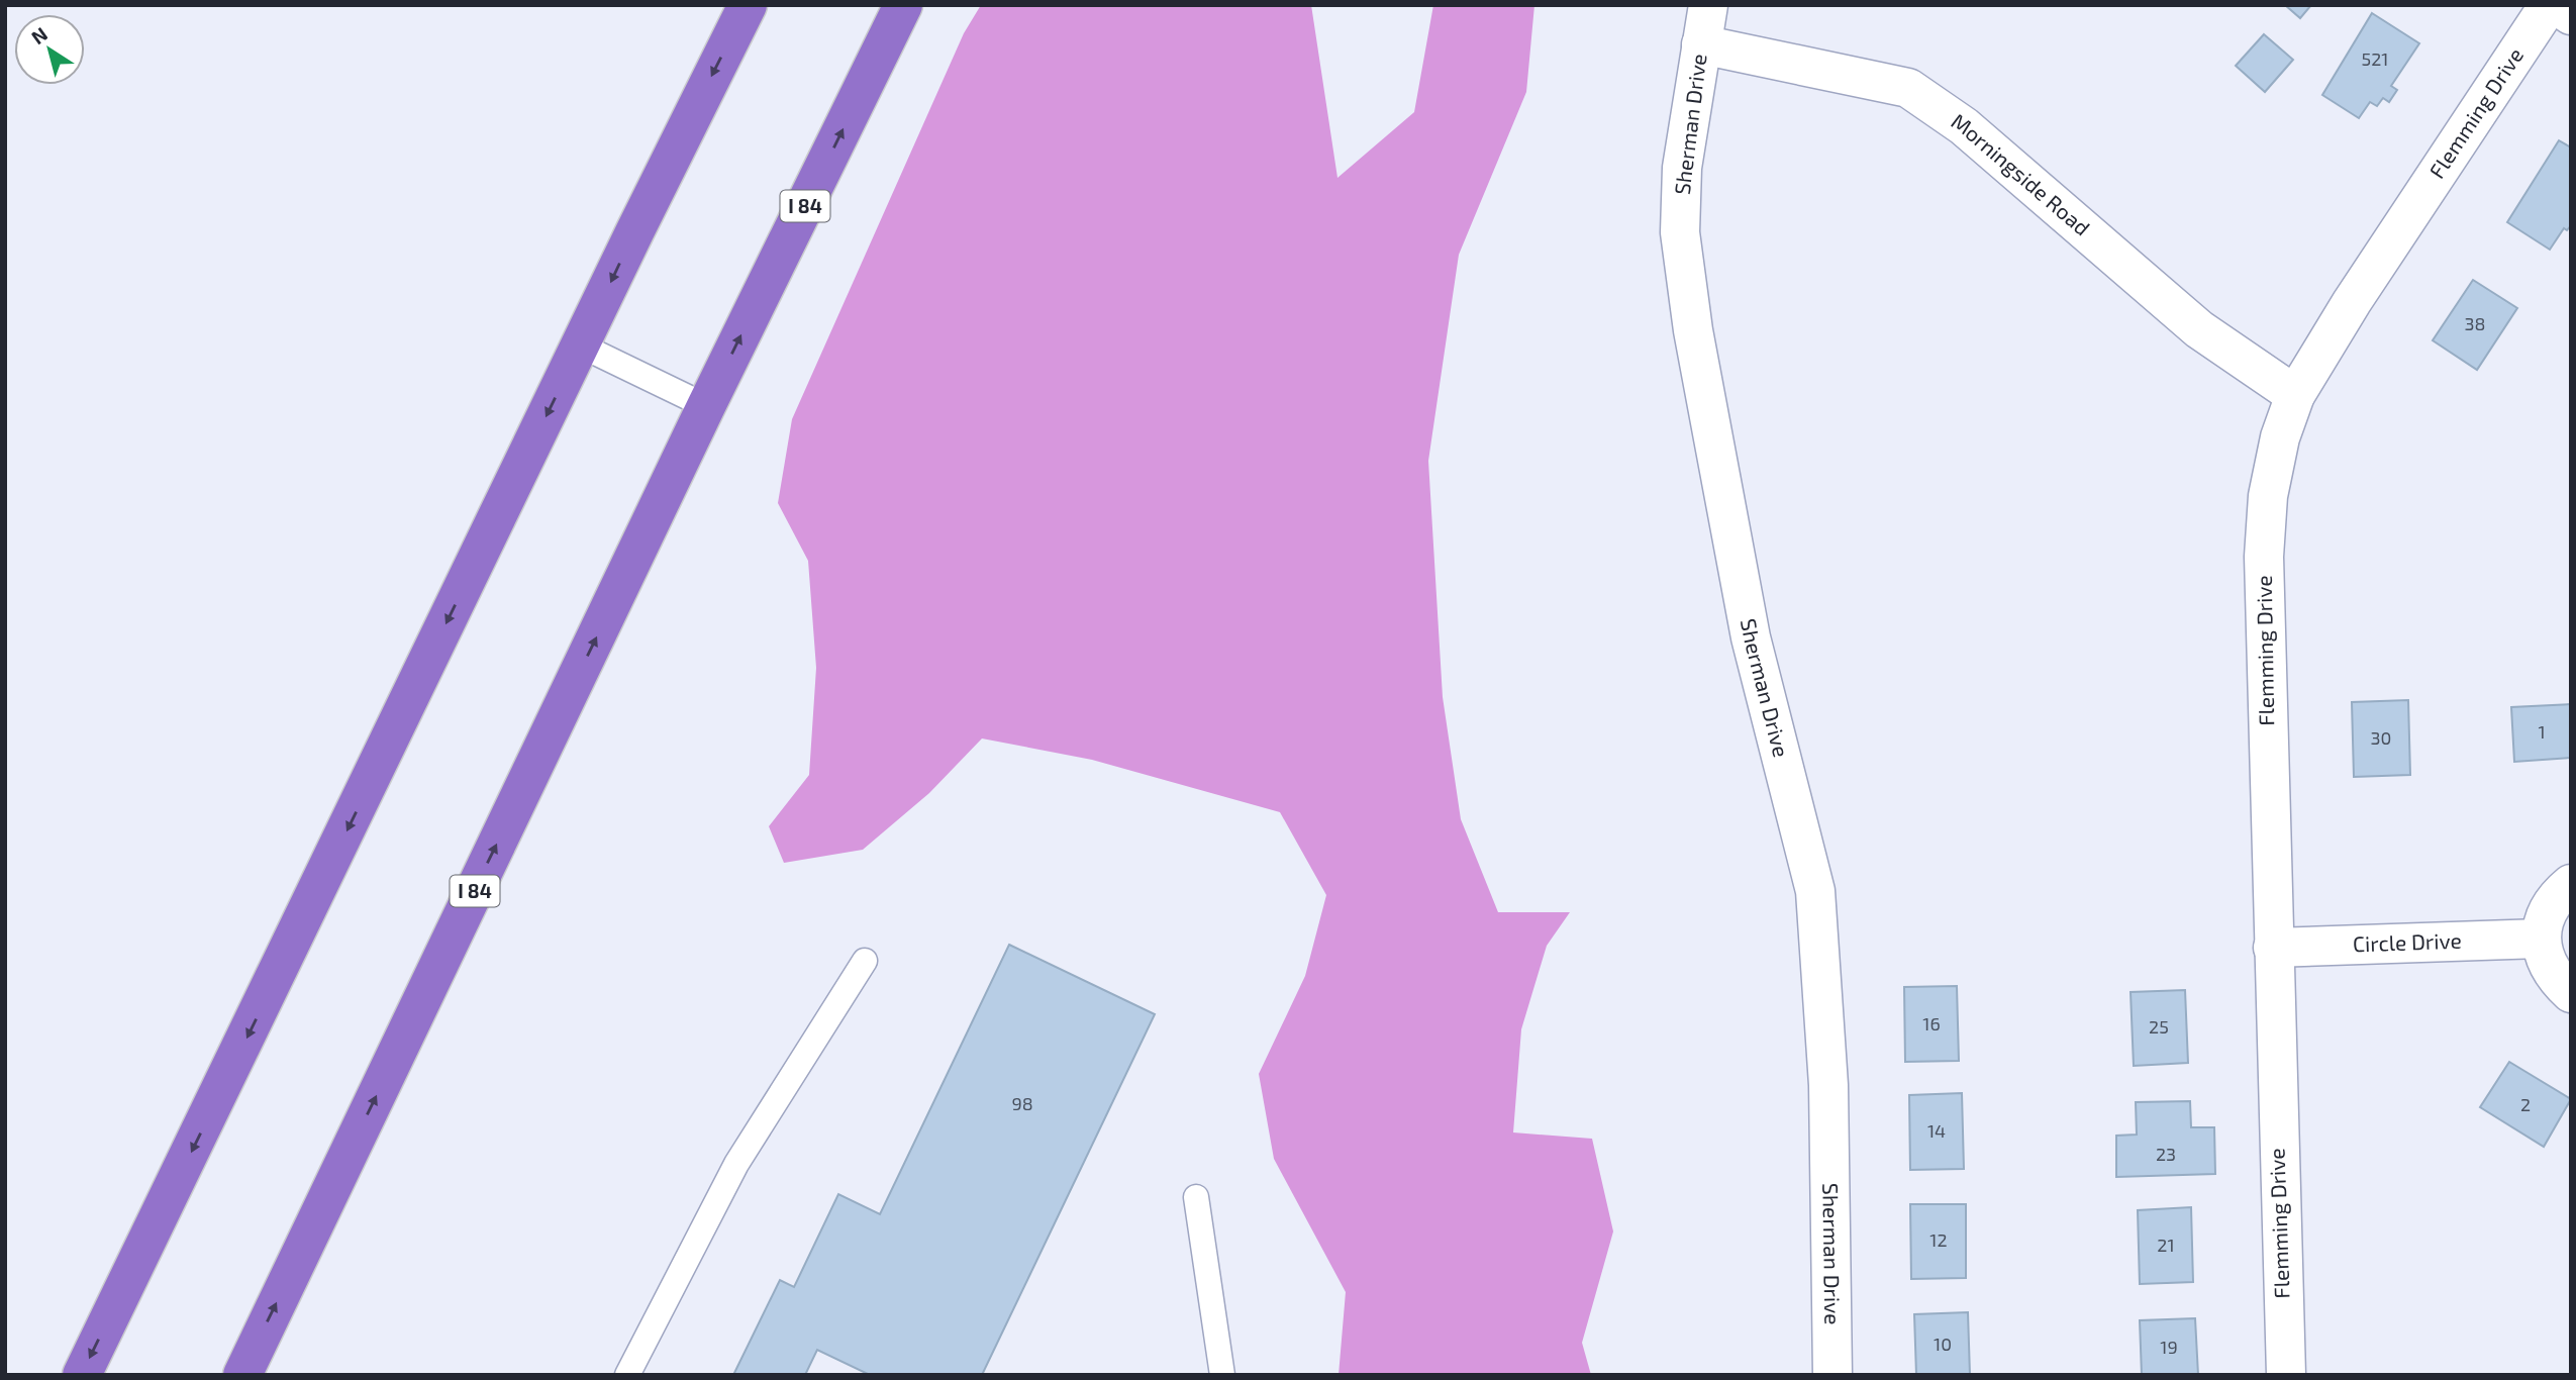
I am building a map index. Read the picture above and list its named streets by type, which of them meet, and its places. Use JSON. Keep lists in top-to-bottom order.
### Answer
{
  "streets": {
    "highway": ["I 84"],
    "street": [
      "Flemming Drive",
      "Sherman Drive",
      "Morningside Road",
      "Circle Drive"
    ]
  },
  "crossings": [
    ["Flemming Drive", "Morningside Road"],
    ["Flemming Drive", "Circle Drive"],
    ["Sherman Drive", "Morningside Road"]
  ],
  "house_numbers": [
    "521",
    "38",
    "1",
    "30",
    "16",
    "25",
    "98",
    "2",
    "14",
    "23",
    "12",
    "21",
    "10",
    "19"
  ],
  "north": "top left"
}
